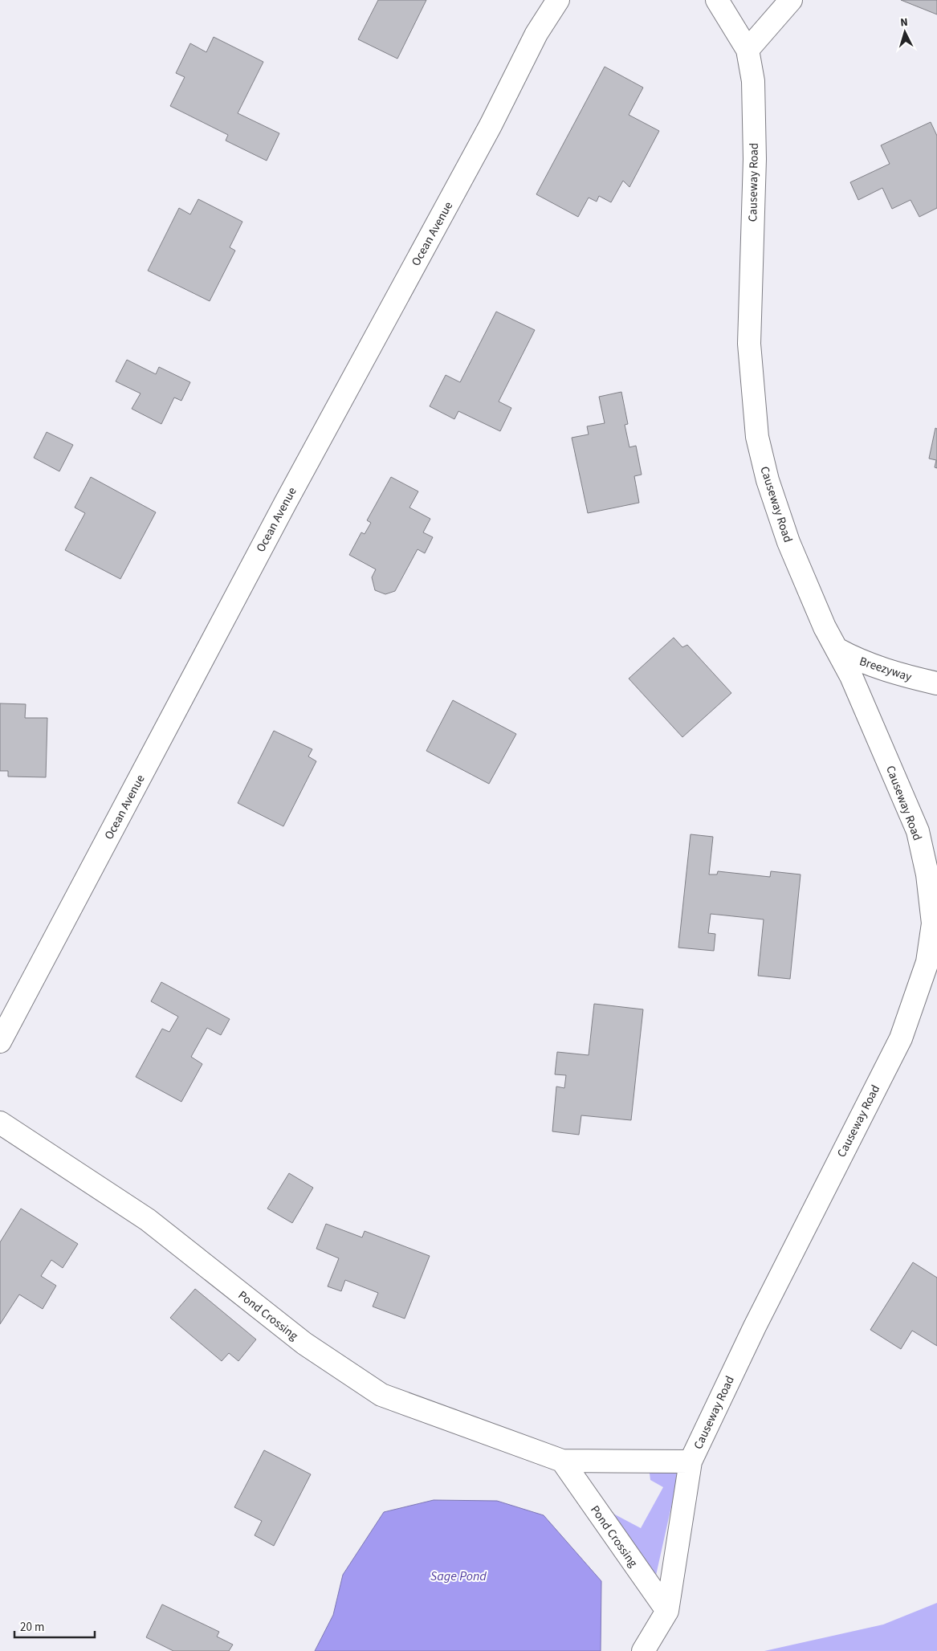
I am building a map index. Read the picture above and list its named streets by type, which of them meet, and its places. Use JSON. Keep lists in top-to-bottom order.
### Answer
{
  "streets": {
    "street": [
      "Causeway Road",
      "Ocean Avenue",
      "Breezyway",
      "Pond Crossing"
    ]
  },
  "crossings": [
    ["Causeway Road", "Breezyway"],
    ["Causeway Road", "Pond Crossing"]
  ],
  "water": ["Sage Pond"],
  "scale_bar": "20 m",
  "north": "top"
}
